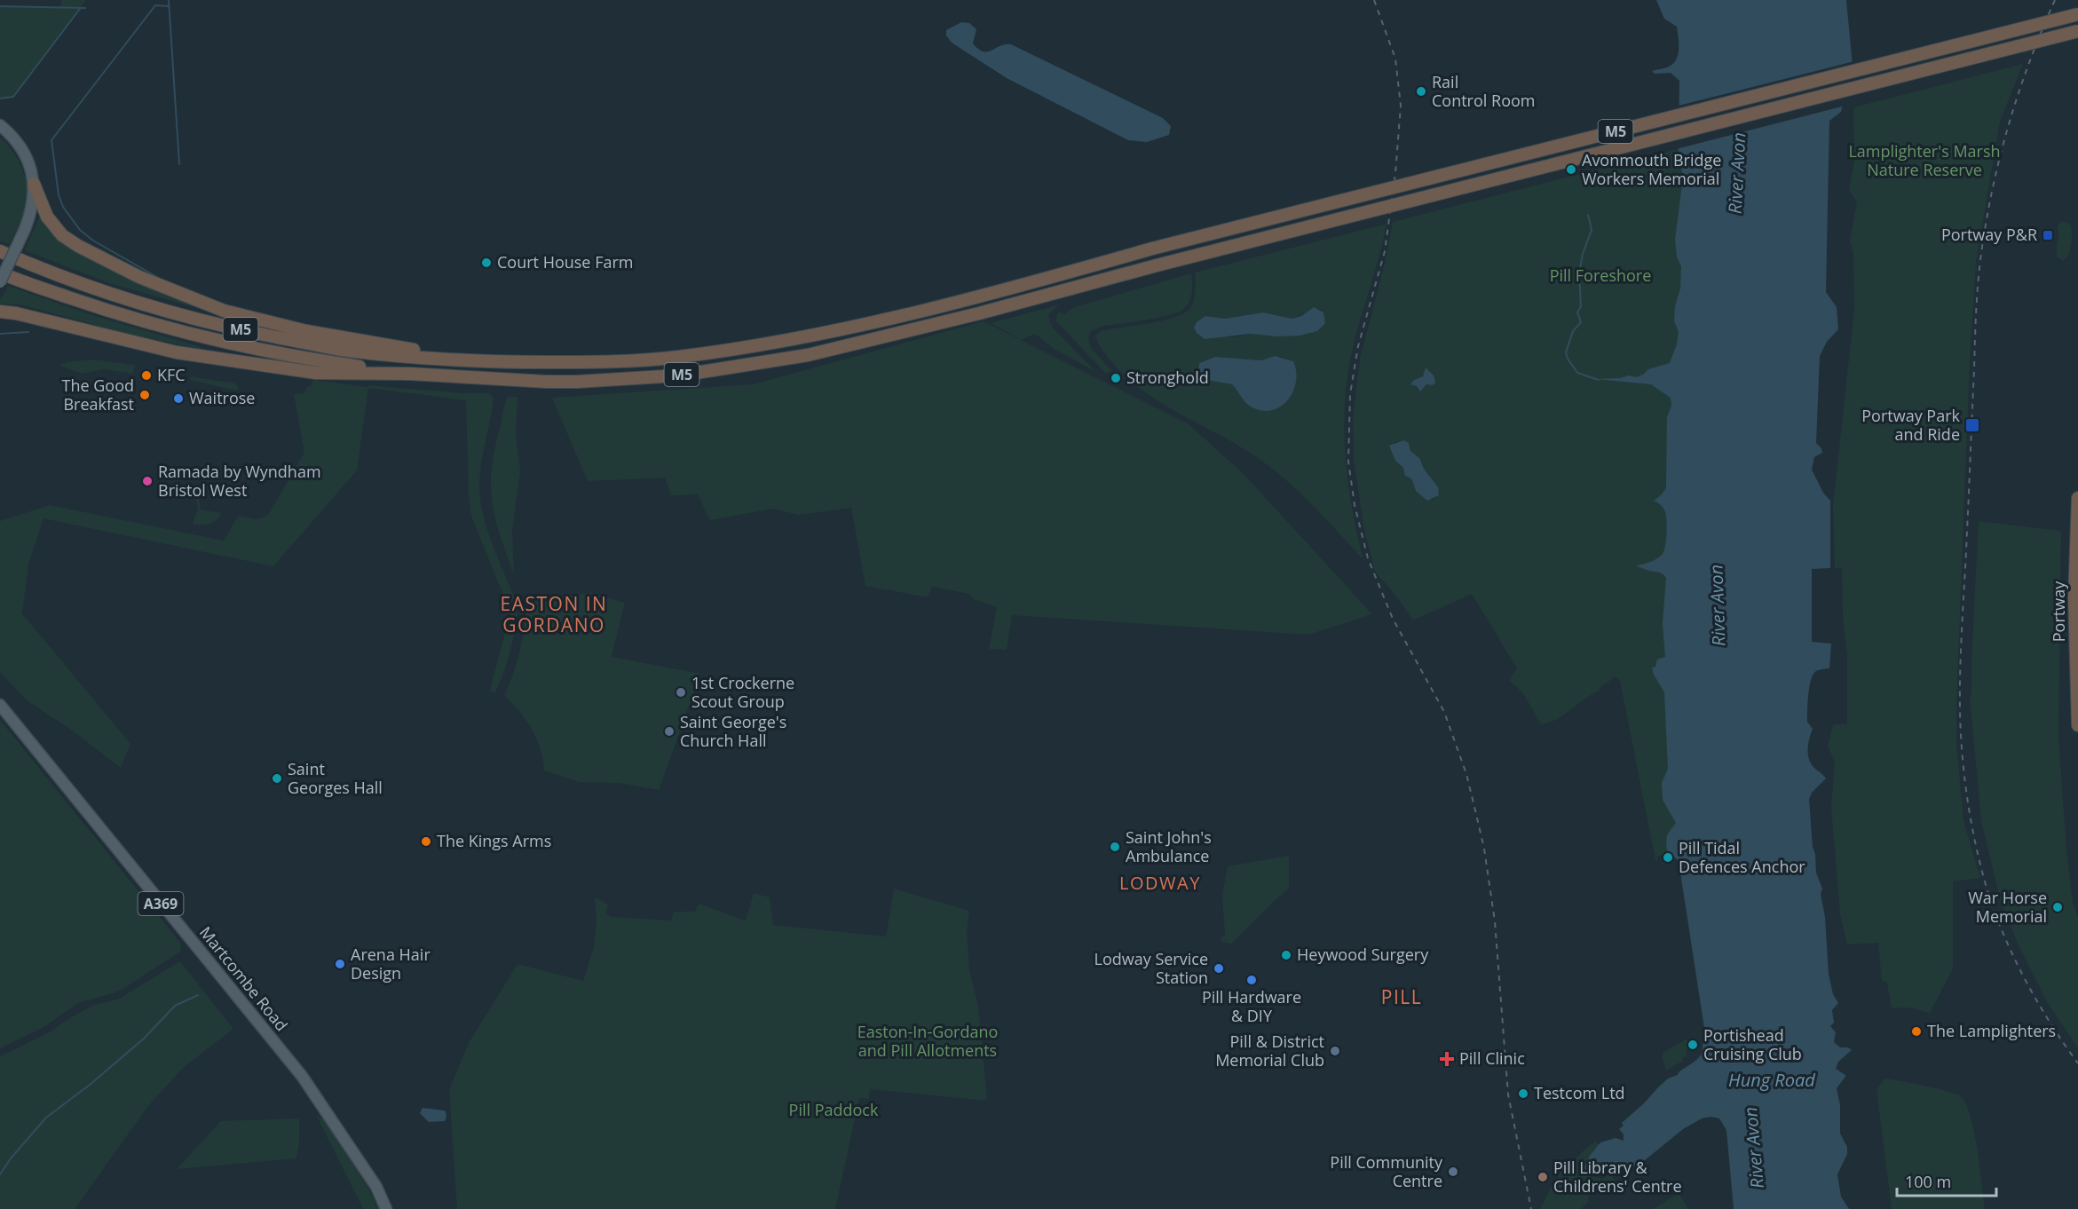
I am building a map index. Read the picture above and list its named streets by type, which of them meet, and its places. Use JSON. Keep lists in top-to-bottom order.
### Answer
{
  "streets": {
    "highway": ["M5", "Portway"],
    "main road": ["A369", "Martcombe Road"]
  },
  "districts": ["EASTON IN GORDANO", "LODWAY", "PILL"],
  "water": ["River Avon", "Hung Road"],
  "parks": [
    "Lamplighter's Marsh Nature Reserve",
    "Pill Foreshore",
    "Easton-In-Gordano and Pill Allotments",
    "Pill Paddock"
  ],
  "places": {
    "other": [
      "Rail Control Room",
      "Avonmouth Bridge Workers Memorial",
      "Court House Farm",
      "KFC",
      "Stronghold",
      "The Good Breakfast",
      "Waitrose",
      "Ramada by Wyndham Bristol West",
      "1st Crockerne Scout Group",
      "Saint George's Church Hall",
      "Saint Georges Hall",
      "The Kings Arms",
      "Saint John's Ambulance",
      "Pill Tidal Defences Anchor",
      "War Horse Memorial",
      "Heywood Surgery",
      "Arena Hair Design",
      "Lodway Service Station",
      "Pill Hardware & DIY",
      "The Lamplighters",
      "Portishead Cruising Club",
      "Pill & District Memorial Club",
      "Testcom Ltd",
      "Pill Community Centre",
      "Pill Library & Childrens' Centre"
    ],
    "transit": ["Portway P&R", "Portway Park and Ride"],
    "health": ["Pill Clinic"]
  },
  "scale_bar": "100 m"
}
